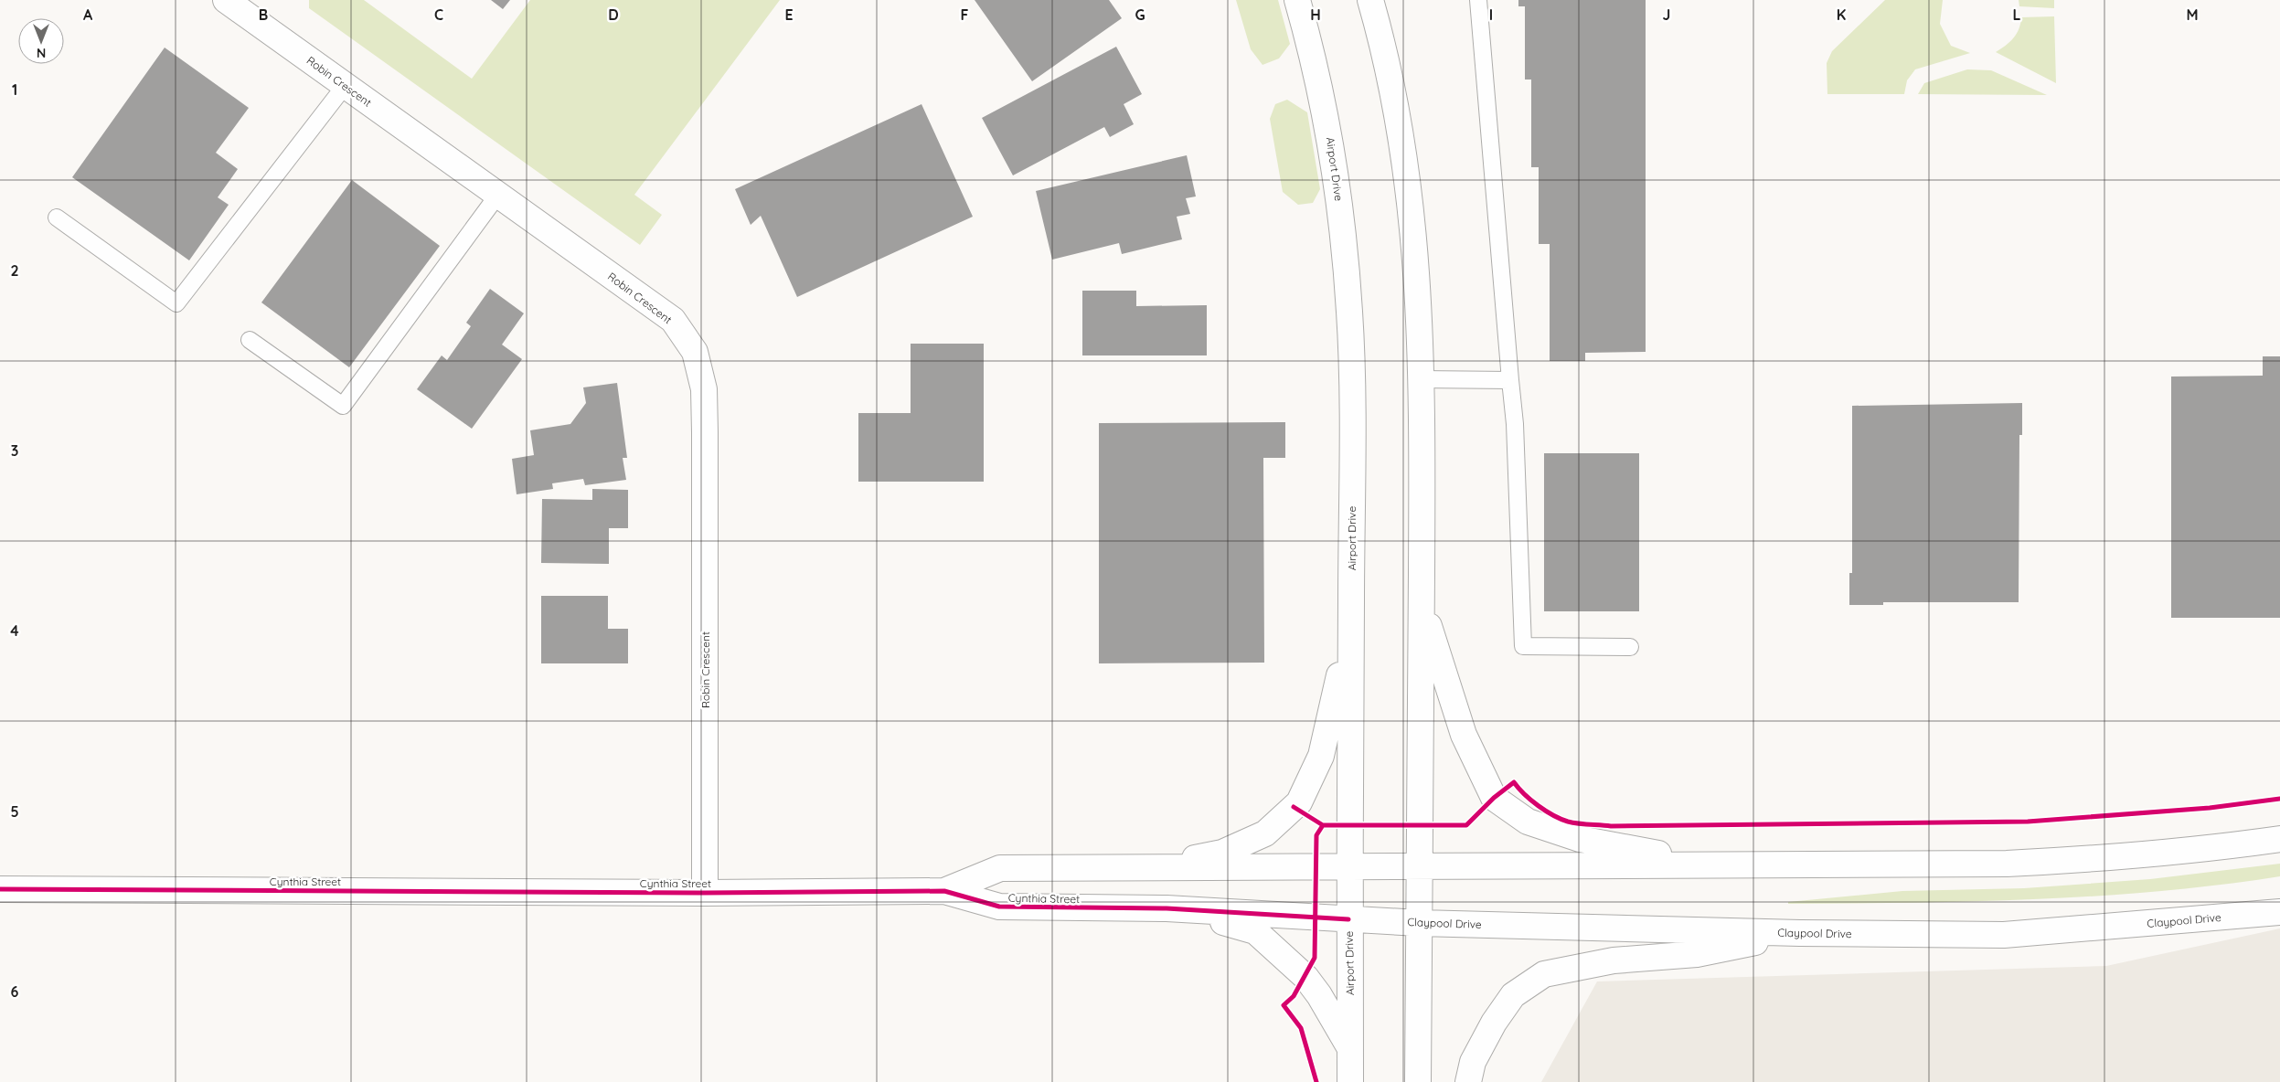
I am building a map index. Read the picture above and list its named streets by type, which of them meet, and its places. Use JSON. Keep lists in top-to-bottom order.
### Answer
{
  "streets": {
    "main road": [
      "Robin Crescent",
      "Airport Drive",
      "Cynthia Street",
      "Claypool Drive"
    ]
  },
  "crossings": [
    ["Robin Crescent", "Cynthia Street"],
    ["Airport Drive", "Cynthia Street"],
    ["Airport Drive", "Claypool Drive"],
    ["Cynthia Street", "Claypool Drive"]
  ],
  "north": "bottom",
  "grid": {
    "columns": [
      "A",
      "B",
      "C",
      "D",
      "E",
      "F",
      "G",
      "H",
      "I",
      "J",
      "K",
      "L",
      "M"
    ],
    "rows": [
      "1",
      "2",
      "3",
      "4",
      "5",
      "6"
    ]
  }
}
